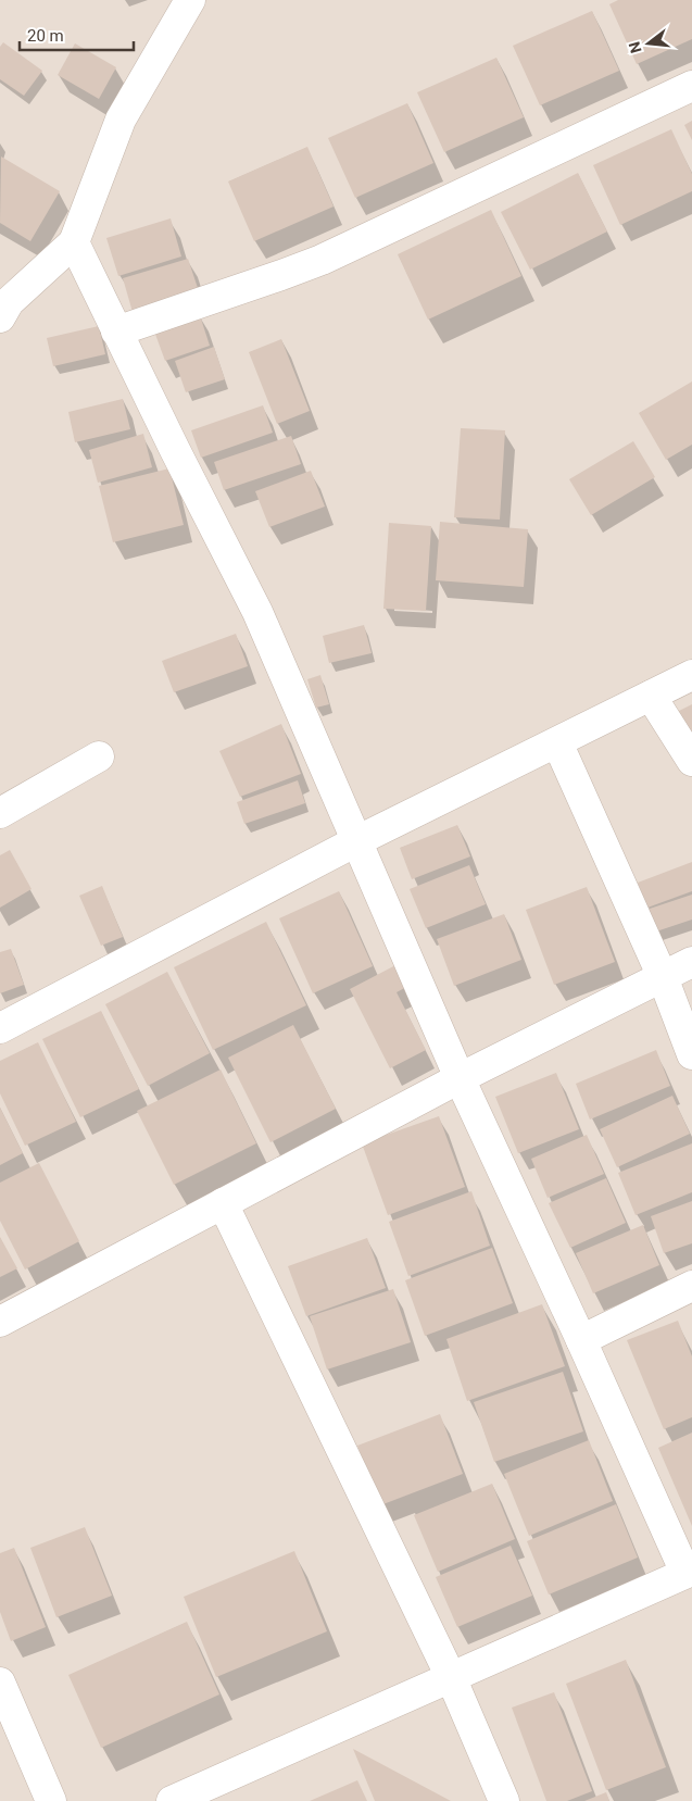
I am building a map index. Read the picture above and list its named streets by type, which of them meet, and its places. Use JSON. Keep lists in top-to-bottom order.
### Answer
{
  "scale_bar": "20 m",
  "north": "left"
}
